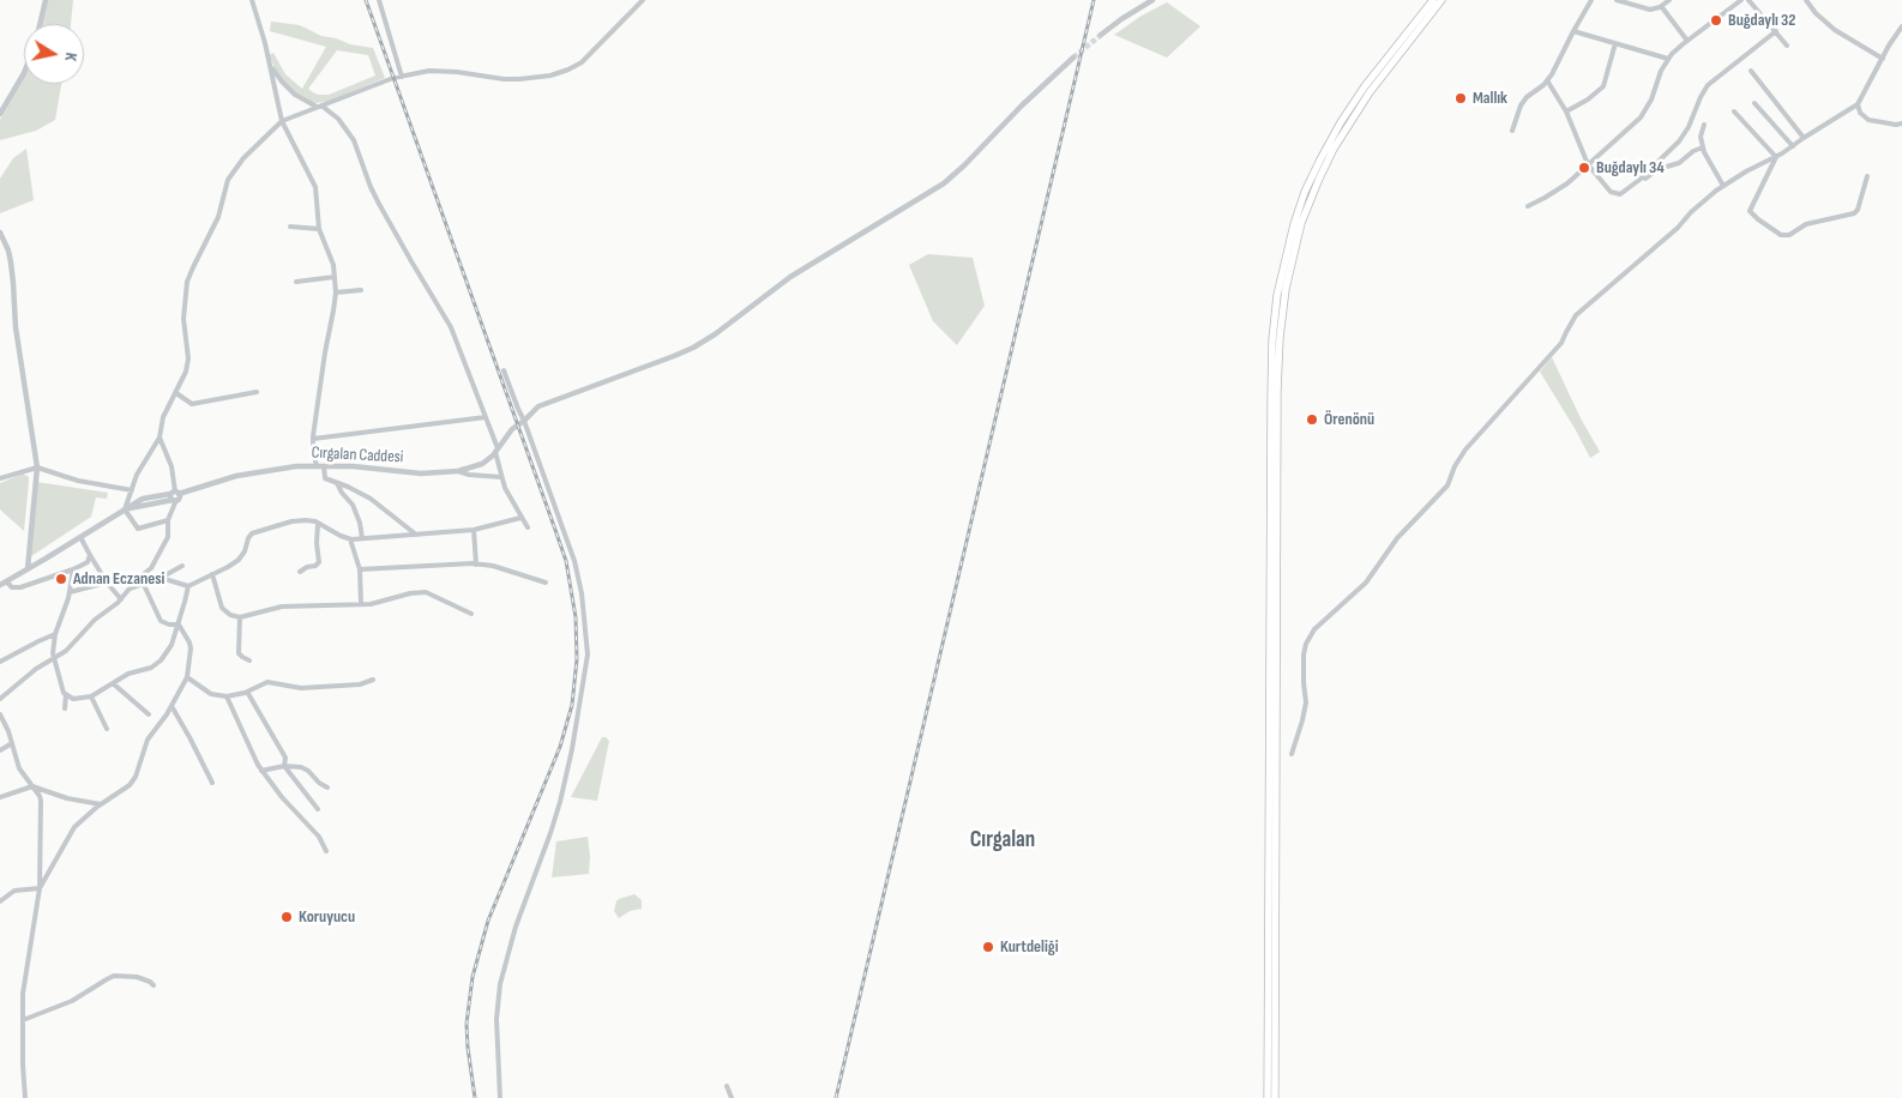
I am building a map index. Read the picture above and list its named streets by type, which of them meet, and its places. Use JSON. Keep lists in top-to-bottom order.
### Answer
{
  "streets": {
    "street": ["Cırgalan Caddesi"]
  },
  "districts": ["Cırgalan"],
  "places": [
    "Buğdaylı 32",
    "Mallık",
    "Buğdaylı 34",
    "Örenönü",
    "Adnan Eczanesi",
    "Koruyucu",
    "Kurtdeliği"
  ],
  "north": "right"
}
